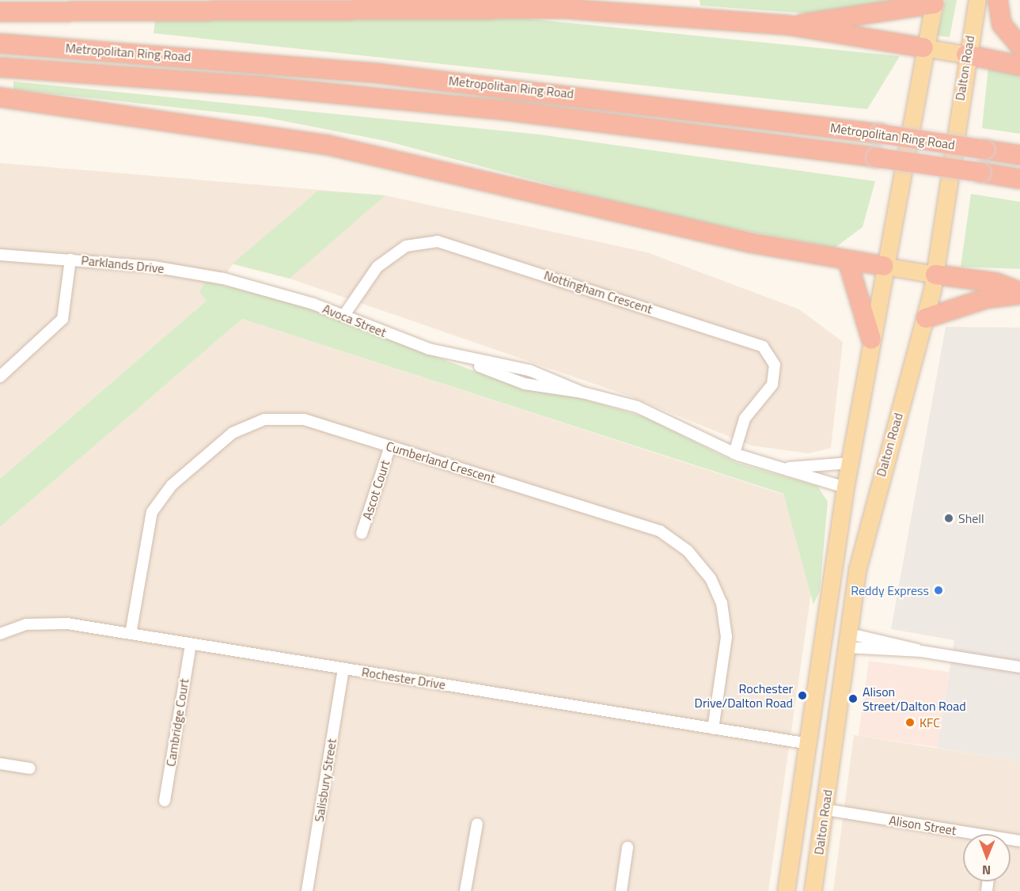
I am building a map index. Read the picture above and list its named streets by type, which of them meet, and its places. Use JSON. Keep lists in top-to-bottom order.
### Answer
{
  "streets": {
    "highway": ["Metropolitan Ring Road"],
    "main road": ["Dalton Road"],
    "street": [
      "Parklands Drive",
      "Nottingham Crescent",
      "Avoca Street",
      "Cumberland Crescent",
      "Ascot Court",
      "Rochester Drive",
      "Cambridge Court",
      "Salisbury Street",
      "Alison Street"
    ]
  },
  "crossings": [
    ["Dalton Road", "Avoca Street"],
    ["Dalton Road", "Rochester Drive"],
    ["Dalton Road", "Alison Street"],
    ["Parklands Drive", "Avoca Street"],
    ["Nottingham Crescent", "Avoca Street"],
    ["Cumberland Crescent", "Ascot Court"],
    ["Cumberland Crescent", "Rochester Drive"],
    ["Rochester Drive", "Cambridge Court"],
    ["Rochester Drive", "Salisbury Street"]
  ],
  "places": [
    "Shell",
    "Reddy Express",
    "Rochester Drive/Dalton Road",
    "Alison Street/Dalton Road",
    "KFC"
  ],
  "north": "bottom"
}
